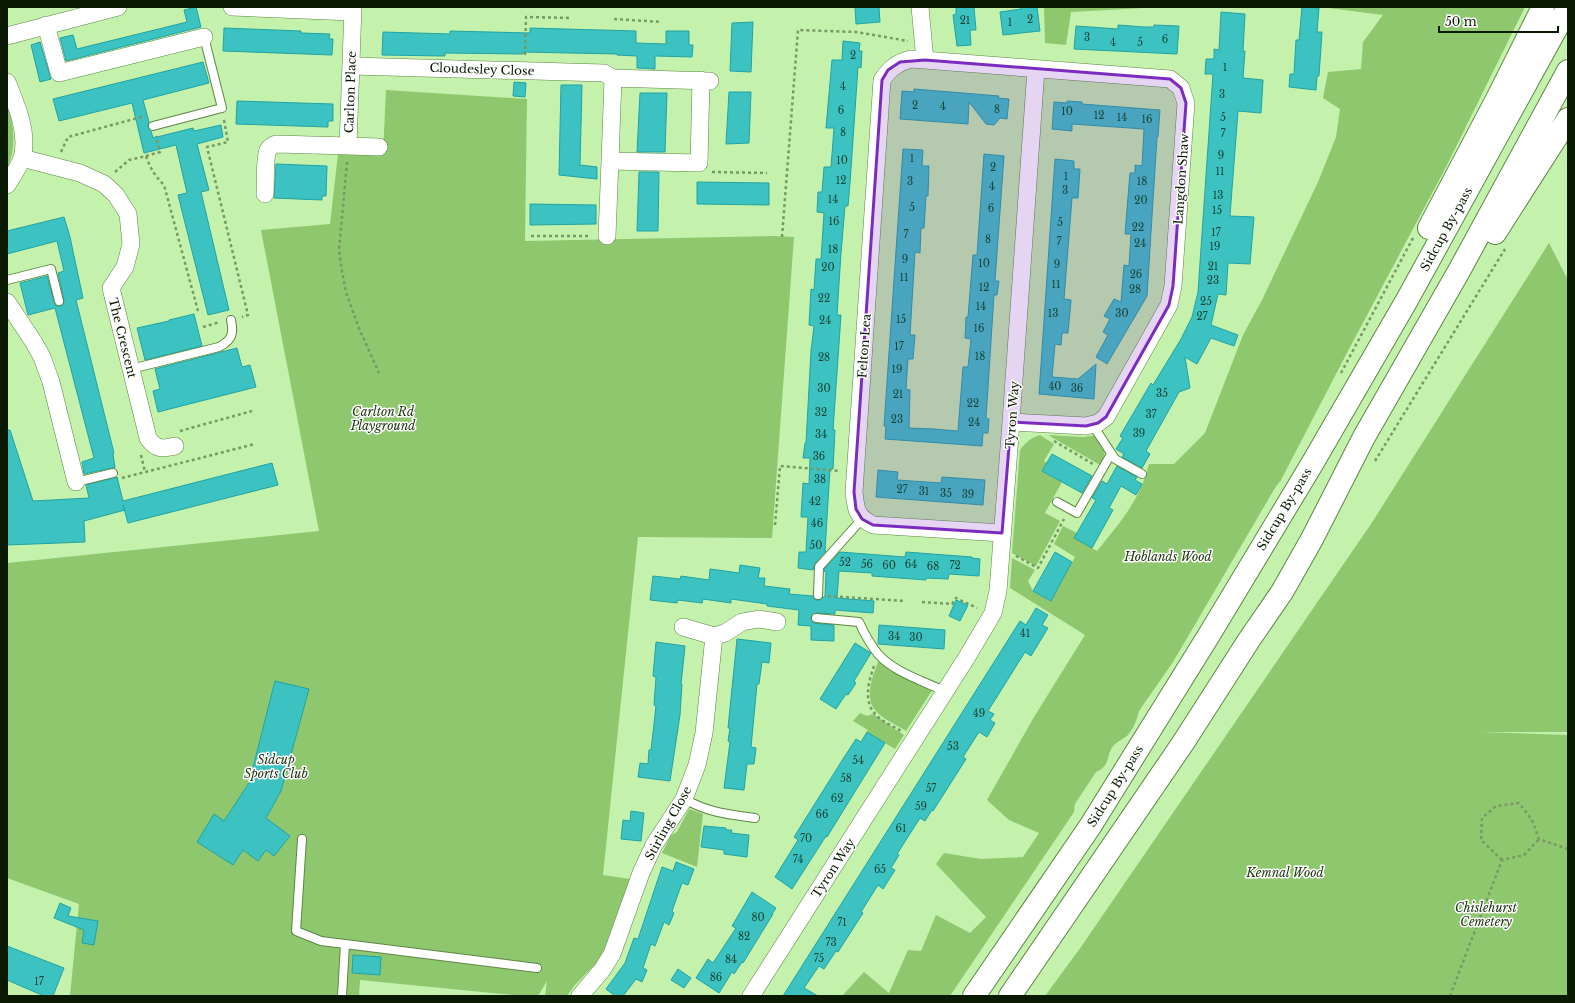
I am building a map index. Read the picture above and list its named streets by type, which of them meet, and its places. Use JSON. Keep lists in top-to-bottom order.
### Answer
{
  "streets": {
    "highway": ["Sidcup By-pass"],
    "street": [
      "Cloudesley Close",
      "Carlton Place",
      "Langdon Shaw",
      "The Crescent",
      "Felton Lea",
      "Tyron Way",
      "Stirling Close"
    ]
  },
  "crossings": [
    ["Cloudesley Close", "Carlton Place"],
    ["Langdon Shaw", "Felton Lea"],
    ["Langdon Shaw", "Tyron Way"]
  ],
  "parks": [
    "Carlton Rd Playground",
    "Hoblands Wood",
    "Sidcup Sports Club",
    "Kemnal Wood",
    "Chislehurst Cemetery"
  ],
  "house_numbers": [
    "2",
    "21",
    "1",
    "3",
    "6",
    "4",
    "5",
    "2",
    "1",
    "4",
    "3",
    "2",
    "4",
    "8",
    "6",
    "10",
    "12",
    "14",
    "5",
    "16",
    "8",
    "7",
    "9",
    "1",
    "10",
    "2",
    "11",
    "1",
    "12",
    "3",
    "18",
    "4",
    "3",
    "13",
    "14",
    "20",
    "5",
    "6",
    "15",
    "16",
    "5",
    "22",
    "17",
    "7",
    "8",
    "7",
    "24",
    "19",
    "18",
    "9",
    "10",
    "9",
    "21",
    "20",
    "26",
    "11",
    "23",
    "11",
    "12",
    "28",
    "22",
    "25",
    "14",
    "13",
    "30",
    "27",
    "15",
    "24",
    "16",
    "17",
    "18",
    "28",
    "19",
    "40",
    "30",
    "36",
    "35",
    "21",
    "22",
    "32",
    "37",
    "23",
    "24",
    "39",
    "34",
    "36",
    "38",
    "27",
    "31",
    "35",
    "39",
    "42",
    "46",
    "50",
    "52",
    "56",
    "64",
    "60",
    "72",
    "68",
    "41",
    "34",
    "30",
    "49",
    "53",
    "54",
    "58",
    "57",
    "62",
    "59",
    "66",
    "61",
    "70",
    "74",
    "65",
    "80",
    "71",
    "82",
    "73",
    "75",
    "84",
    "86",
    "17"
  ],
  "scale_bar": "50 m"
}
